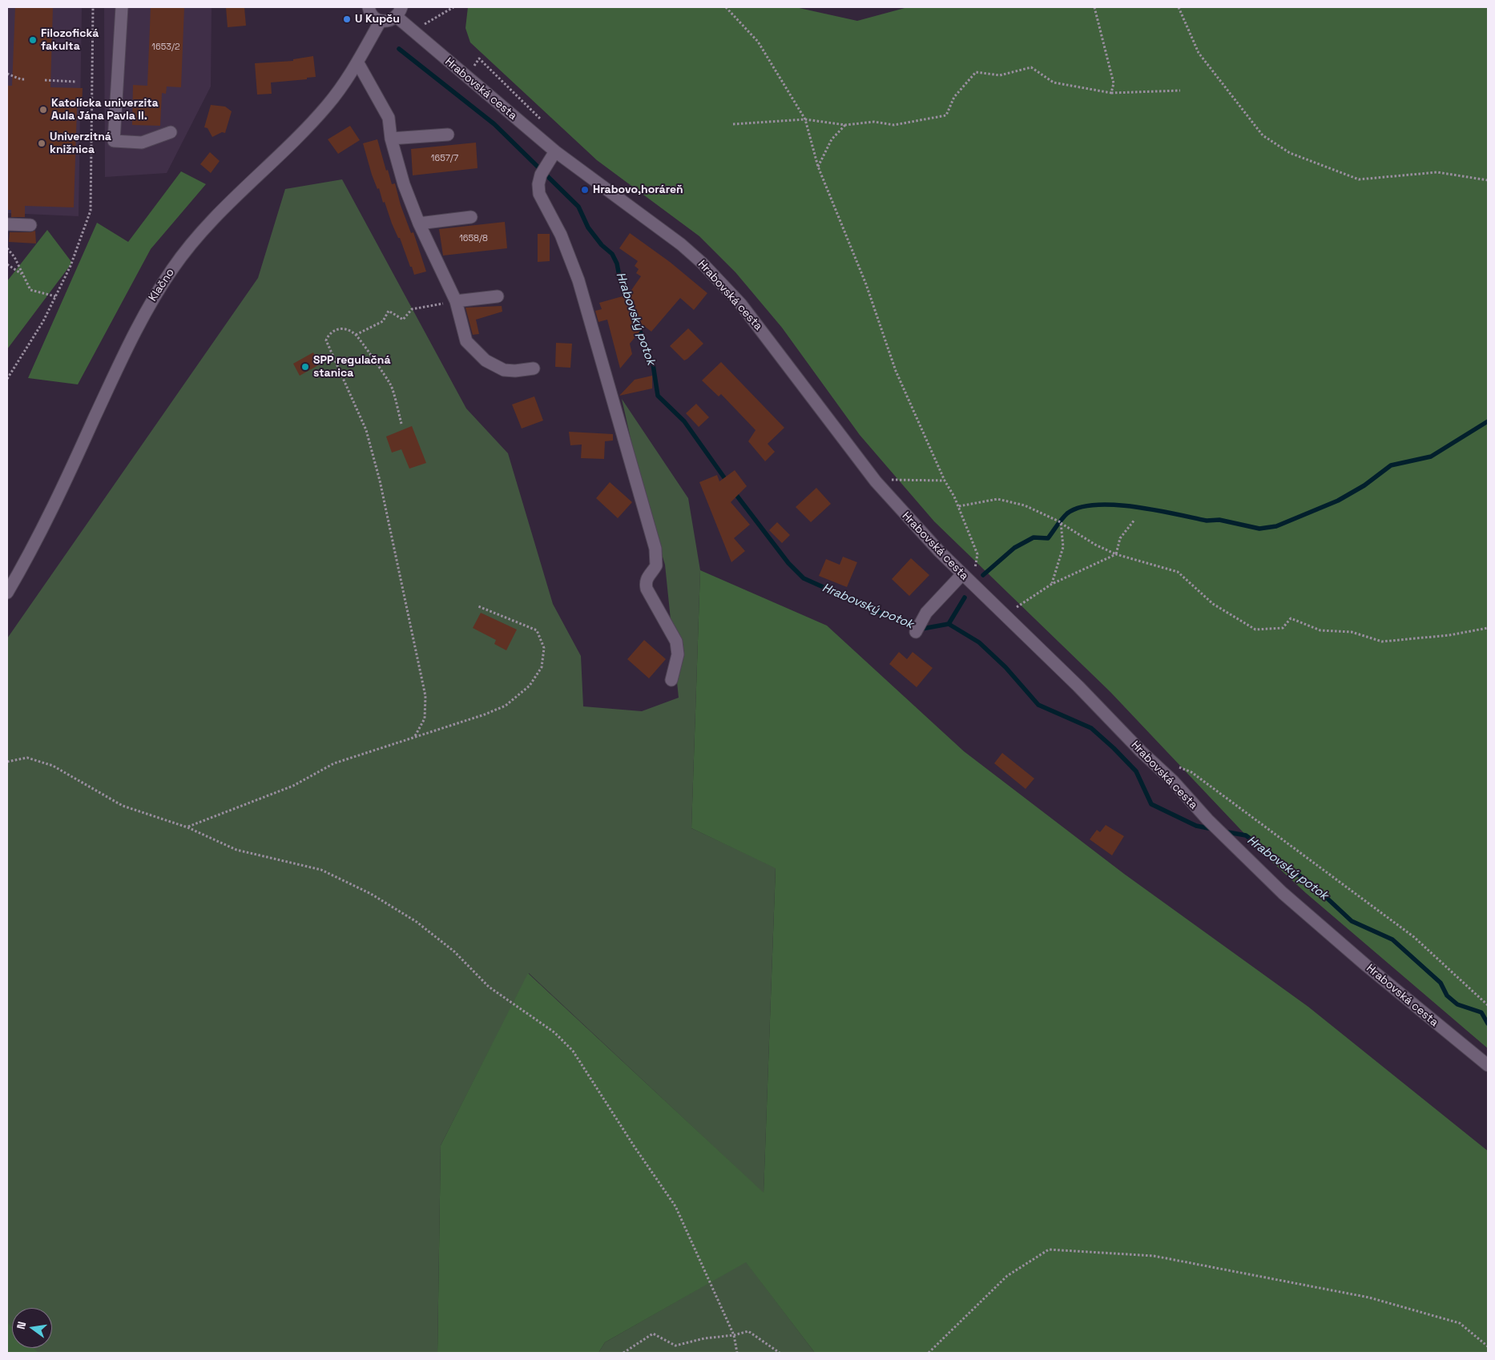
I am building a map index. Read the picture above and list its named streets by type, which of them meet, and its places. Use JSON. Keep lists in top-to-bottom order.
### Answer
{
  "streets": {
    "street": ["Hrabovská cesta", "Klačno"]
  },
  "water": ["Hrabovský potok"],
  "places": [
    "U Kupču",
    "Filozofická fakulta",
    "Katolícka univerzita Aula Jána Pavla II.",
    "Univerzitná knižnica",
    "Hrabovo,horáreň",
    "SPP regulačná stanica"
  ],
  "house_numbers": ["1653/2", "1657/7", "1658/8"],
  "north": "left"
}
